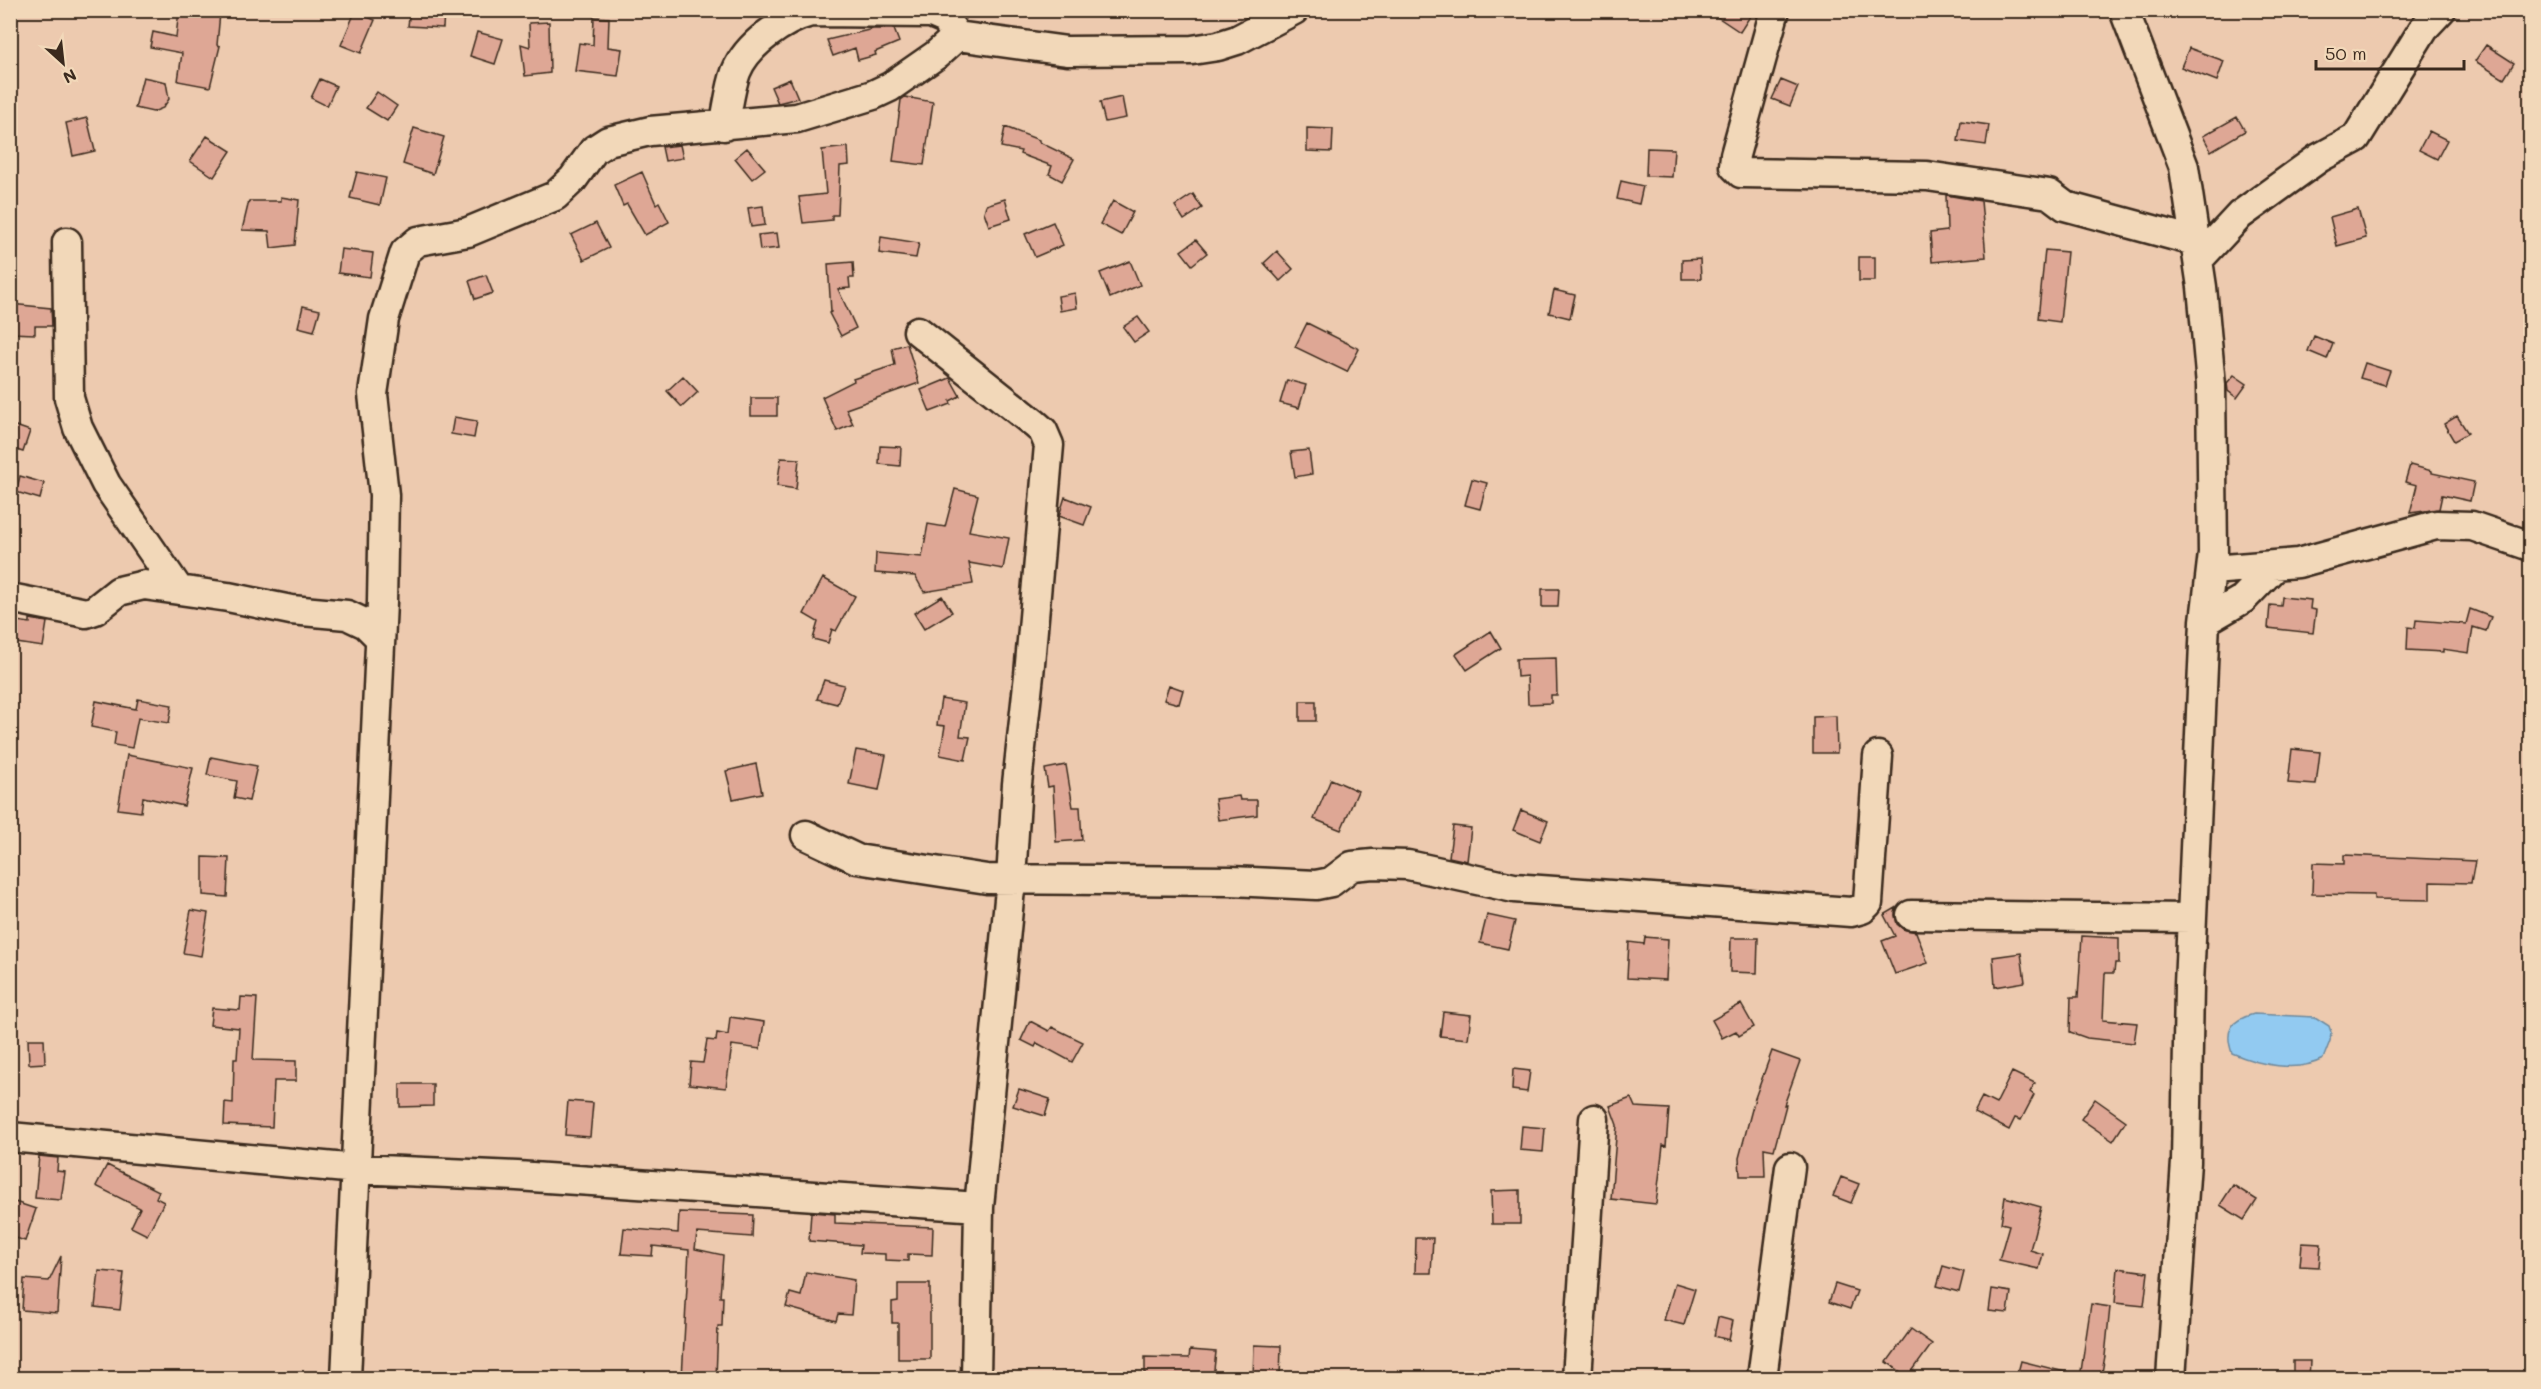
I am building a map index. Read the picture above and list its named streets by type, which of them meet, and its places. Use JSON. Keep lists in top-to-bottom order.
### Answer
{
  "scale_bar": "50 m",
  "north": "bottom right"
}
